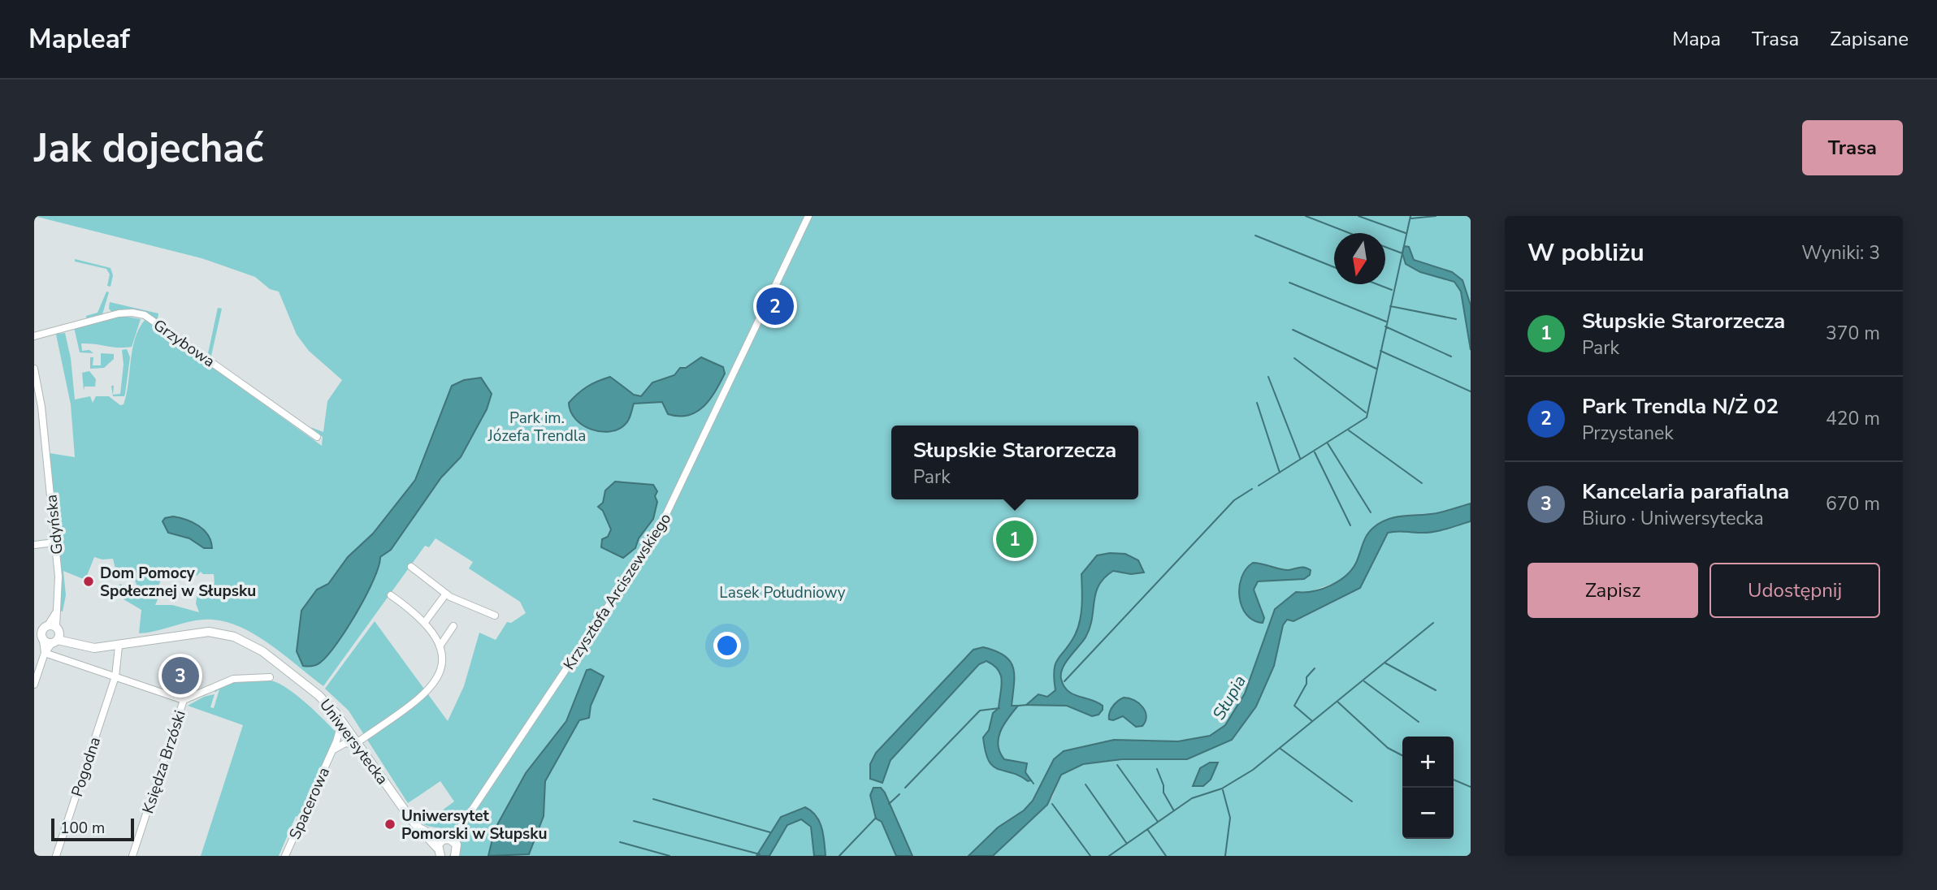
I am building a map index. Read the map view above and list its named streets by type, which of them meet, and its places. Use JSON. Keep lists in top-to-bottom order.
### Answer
{
  "streets": {
    "main road": ["Uniwersytecka"],
    "street": [
      "Grzybowa",
      "Gdyńska",
      "Krzysztofa Arciszewskiego",
      "Księdza Brzóski",
      "Pogodna",
      "Spacerowa"
    ]
  },
  "crossings": [
    ["Krzysztofa Arciszewskiego", "Uniwersytecka"],
    ["Uniwersytecka", "Spacerowa"]
  ],
  "water": ["Słupia"],
  "parks": ["Park im. Józefa Trendla", "Lasek Południowy"],
  "places": ["Dom Pomocy Społecznej w Słupsku", "Uniwersytet Pomorski w Słupsku"],
  "scale_bar": "100 m",
  "north": "bottom",
  "page": {
    "header": "Mapleaf",
    "nav": ["Mapa", "Trasa", "Zapisane"],
    "buttons": [
      "Trasa",
      ["Zapisz", "Udostępnij"]
    ],
    "title": "Jak dojechać",
    "heading": ["W pobliżu", "Wyniki: 3"],
    "pins": ["2", "1", "3"],
    "list": [
      {
        "mark": "1",
        "name": "Słupskie Starorzecza",
        "note": "Park",
        "value": "370 m"
      },
      {
        "mark": "2",
        "name": "Park Trendla N/Ż 02",
        "note": "Przystanek",
        "value": "420 m"
      },
      {
        "mark": "3",
        "name": "Kancelaria parafialna",
        "note": "Biuro · Uniwersytecka",
        "value": "670 m"
      }
    ],
    "popup": ["Słupskie Starorzecza", "Park"],
    "map_buttons": ["+", "−"],
    "scale": "100 m"
  }
}
